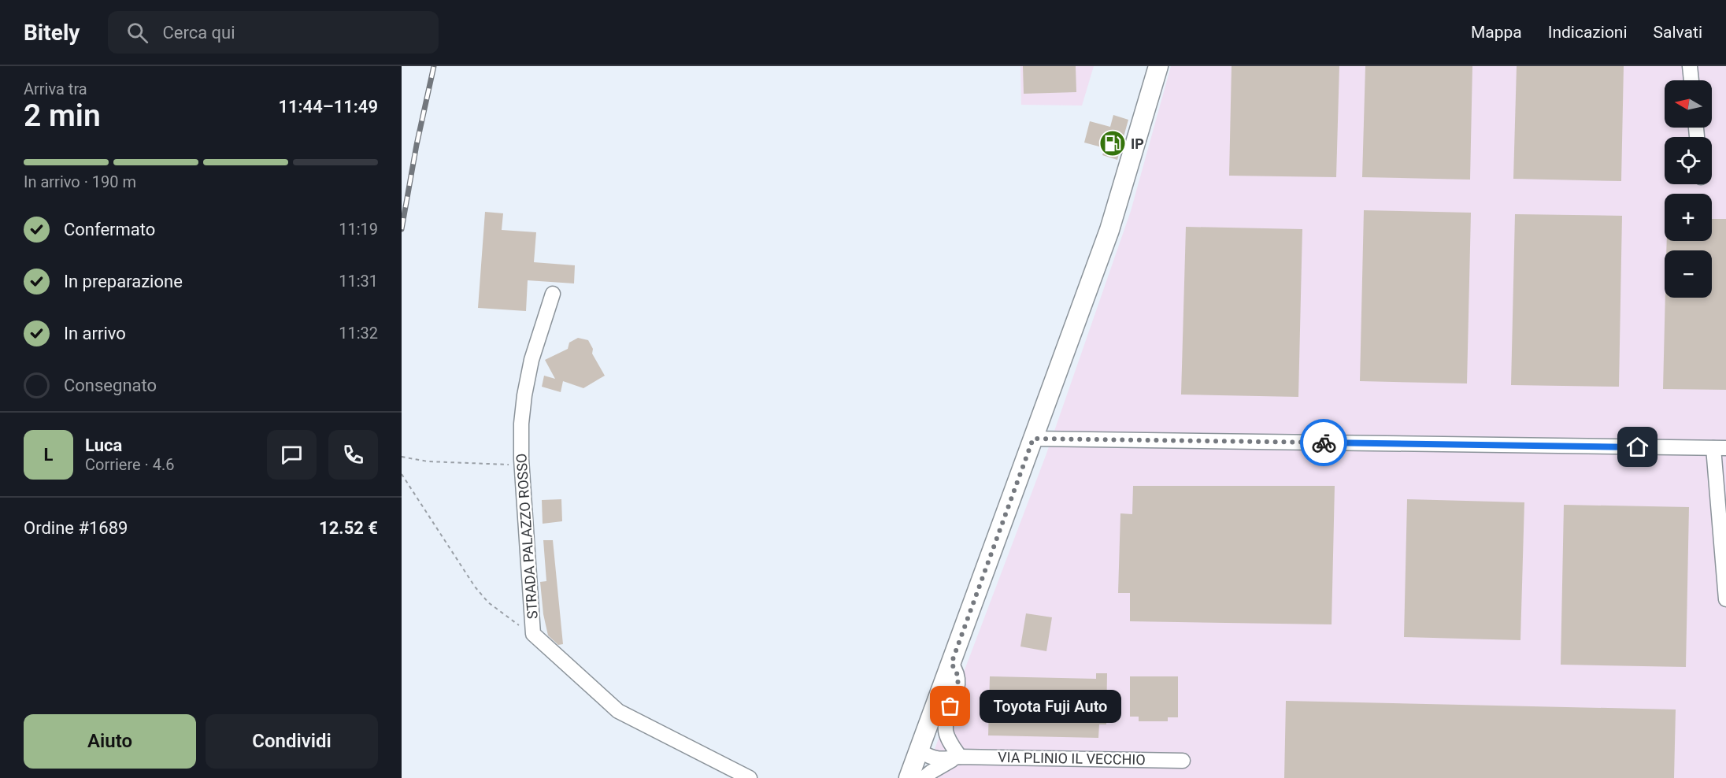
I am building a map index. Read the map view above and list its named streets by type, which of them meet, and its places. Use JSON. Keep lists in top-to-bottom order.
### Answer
{
  "streets": {
    "street": ["STRADA PALAZZO ROSSO", "VIA PLINIO IL VECCHIO"]
  },
  "places": {
    "fuel station": ["IP"],
    "other": ["Toyota Fuji Auto"]
  },
  "north": "left",
  "page": {
    "header": "Bitely",
    "search": "Cerca qui",
    "nav": ["Mappa", "Indicazioni", "Salvati"],
    "heading": ["2 min", "Arriva tra", "11:44–11:49"],
    "panel": [
      "Luca",
      "Corriere · 4.6",
      "Ordine #1689",
      "12.52 €"
    ],
    "map_buttons": ["+", "−"],
    "bar": "In arrivo · 190 m",
    "list": [
      ["Confermato", "11:19"],
      ["In preparazione", "11:31"],
      ["In arrivo", "11:32"],
      "Consegnato"
    ],
    "round": "L",
    "bubble": "Toyota Fuji Auto",
    "buttons": ["Aiuto", "Condividi"]
  }
}
